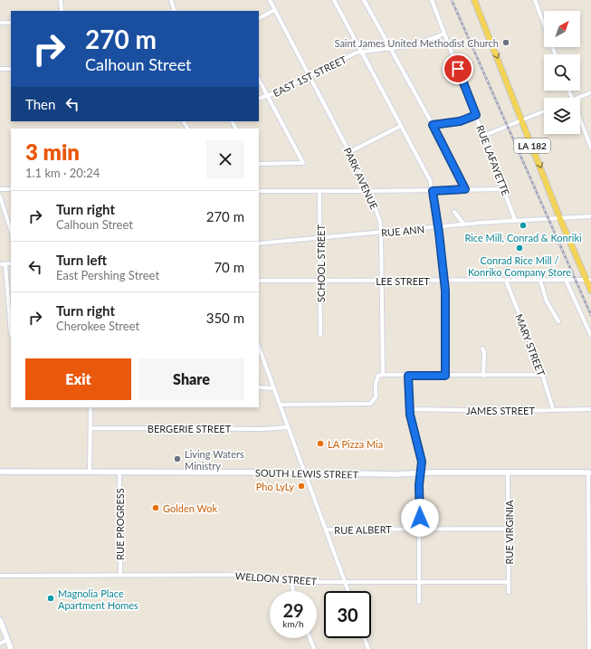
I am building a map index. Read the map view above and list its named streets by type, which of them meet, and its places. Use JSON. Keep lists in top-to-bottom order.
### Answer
{
  "streets": {
    "main road": ["LA 182", "SOUTH LEWIS STREET"],
    "street": [
      "EAST 1ST STREET",
      "RUE LAFAYETTE",
      "PARK AVENUE",
      "RUE ANN",
      "SCHOOL STREET",
      "LEE STREET",
      "MARY STREET",
      "JAMES STREET",
      "BERGERIE STREET",
      "RUE PROGRESS",
      "RUE ALBERT",
      "RUE VIRGINIA",
      "WELDON STREET"
    ]
  },
  "crossings": [
    ["EAST 1ST STREET", "RUE LAFAYETTE"],
    ["EAST 1ST STREET", "PARK AVENUE"],
    ["LA 182", "RUE ANN"],
    ["LA 182", "LEE STREET"],
    ["RUE LAFAYETTE", "RUE ANN"],
    ["PARK AVENUE", "RUE ANN"],
    ["PARK AVENUE", "LEE STREET"],
    ["RUE ANN", "SCHOOL STREET"],
    ["SCHOOL STREET", "LEE STREET"],
    ["LEE STREET", "MARY STREET"],
    ["MARY STREET", "JAMES STREET"],
    ["SOUTH LEWIS STREET", "RUE PROGRESS"],
    ["SOUTH LEWIS STREET", "RUE VIRGINIA"],
    ["RUE PROGRESS", "WELDON STREET"],
    ["RUE ALBERT", "RUE VIRGINIA"],
    ["RUE VIRGINIA", "WELDON STREET"]
  ],
  "places": [
    "Saint James United Methodist Church",
    "Rice Mill, Conrad & Konriki",
    "Conrad Rice Mill / Konriko Company Store",
    "LA Pizza Mia",
    "Living Waters Ministry",
    "Pho LyLy",
    "Golden Wok",
    "Magnolia Place Apartment Homes"
  ],
  "north": "top right",
  "page": {
    "turn": ["270 m", "Calhoun Street"],
    "then": "Then",
    "heading": ["3 min", "1.1 km · 20:24"],
    "list": [
      {
        "name": "Turn right",
        "note": "Calhoun Street",
        "value": "270 m"
      },
      {
        "name": "Turn left",
        "note": "East Pershing Street",
        "value": "70 m"
      },
      {
        "name": "Turn right",
        "note": "Cherokee Street",
        "value": "350 m"
      }
    ],
    "buttons": ["Exit", "Share"],
    "speed": "29 km/h",
    "limit": "30"
  }
}
